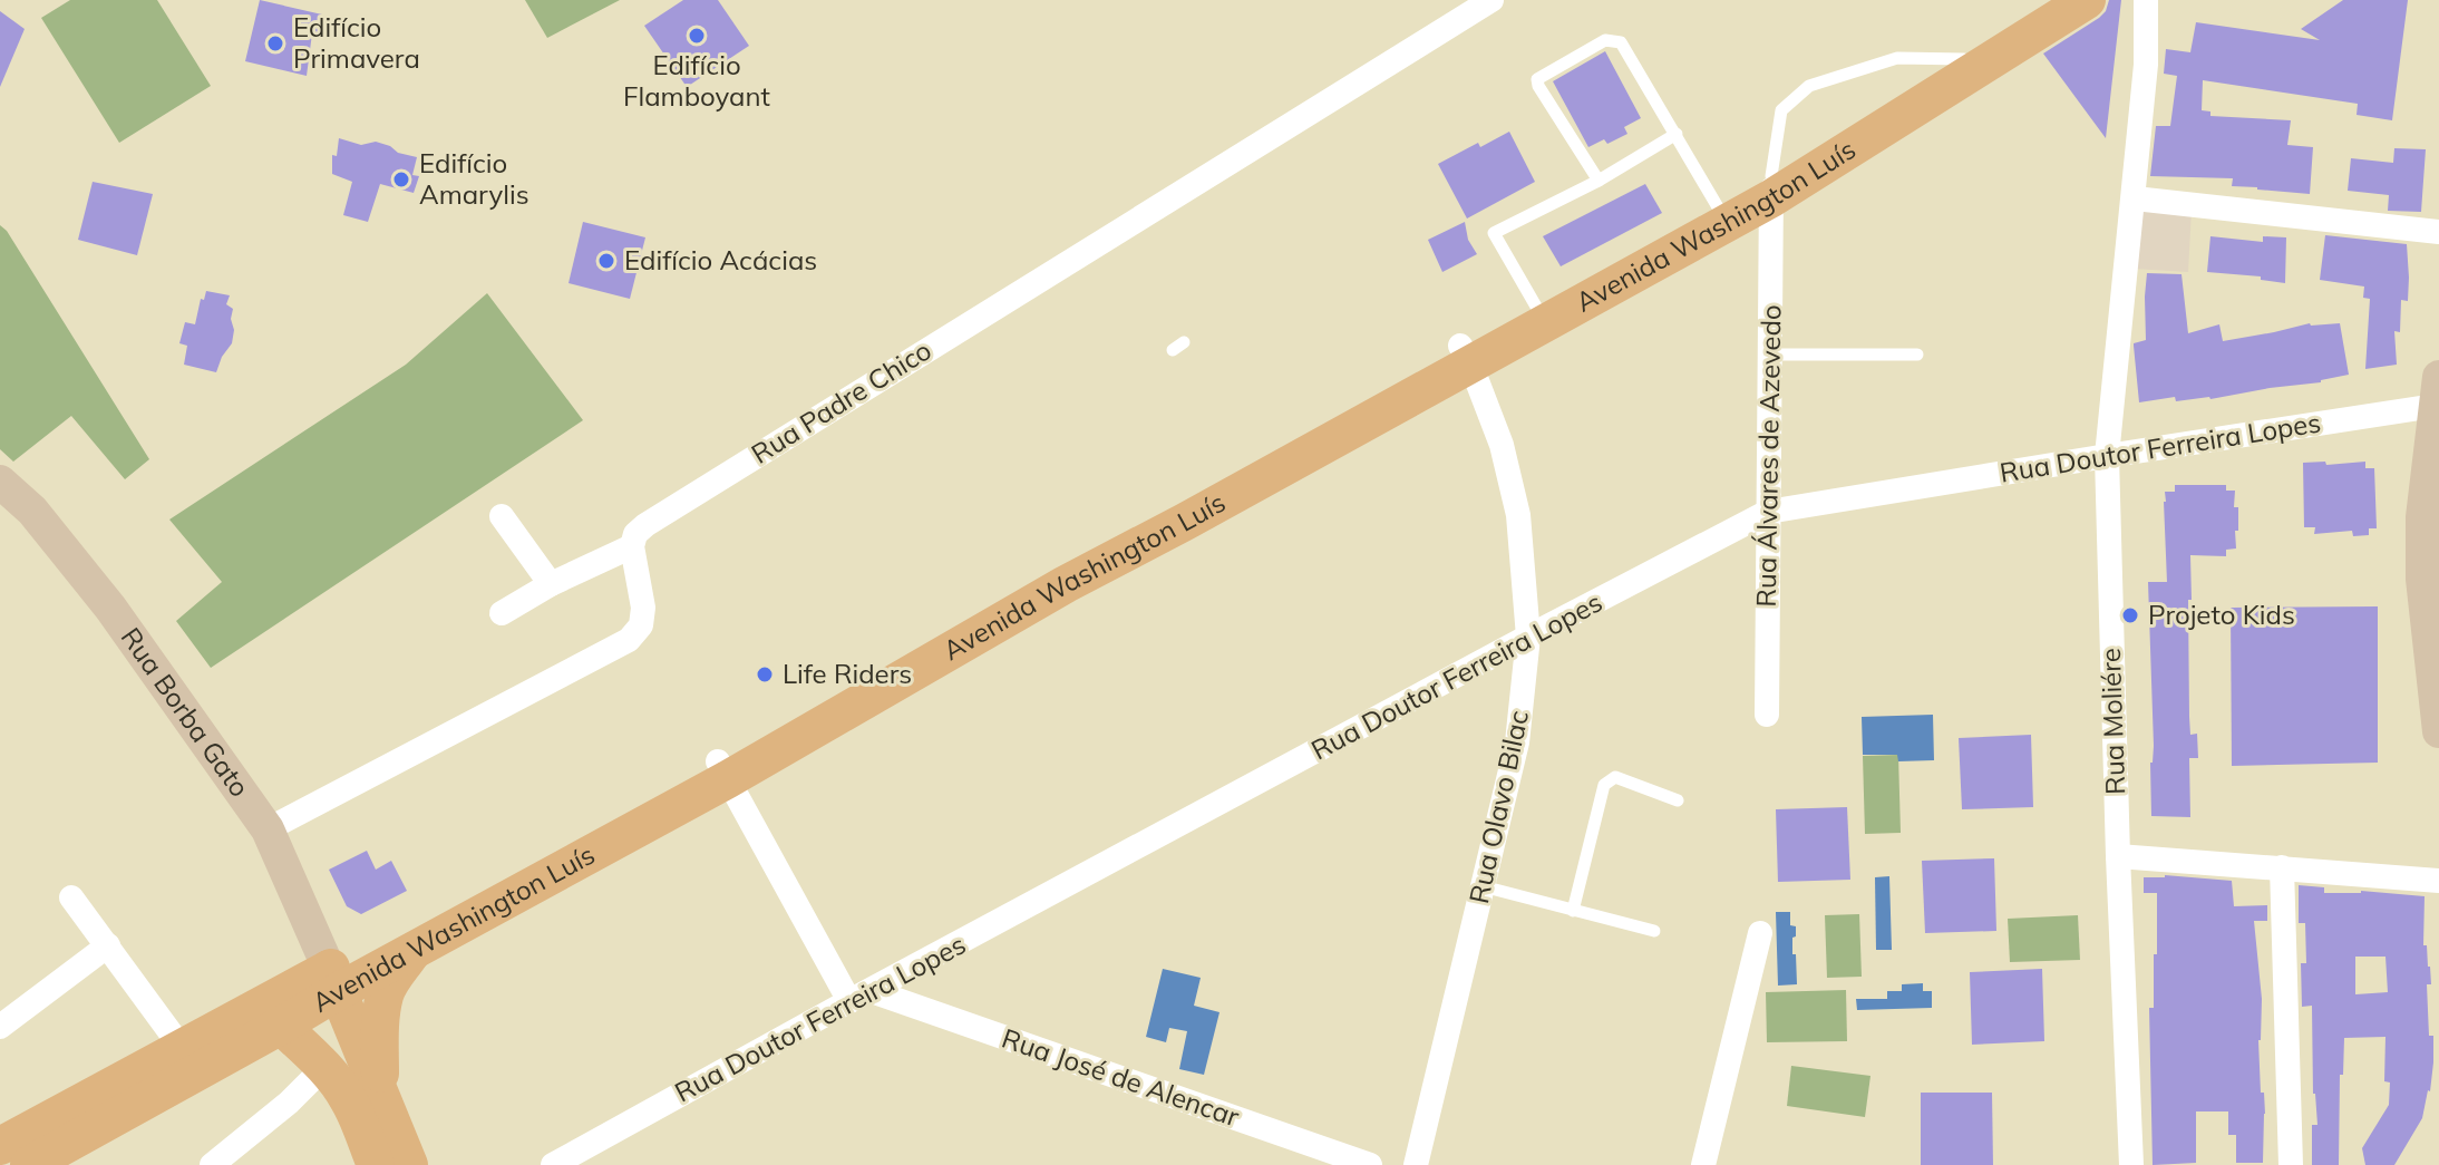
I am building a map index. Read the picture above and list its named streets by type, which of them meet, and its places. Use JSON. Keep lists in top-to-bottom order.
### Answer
{
  "streets": {
    "main road": ["Avenida Washington Luís"],
    "street": [
      "Rua Padre Chico",
      "Rua Doutor Ferreira Lopes",
      "Rua Álvares de Azevedo",
      "Rua Borba Gato",
      "Rua Moliére",
      "Rua Olavo Bilac",
      "Rua José de Alencar"
    ]
  },
  "crossings": [
    ["Avenida Washington Luís", "Rua Álvares de Azevedo"],
    ["Avenida Washington Luís", "Rua Borba Gato"],
    ["Avenida Washington Luís", "Rua Olavo Bilac"],
    ["Rua Doutor Ferreira Lopes", "Rua Álvares de Azevedo"],
    ["Rua Doutor Ferreira Lopes", "Rua Moliére"],
    ["Rua Doutor Ferreira Lopes", "Rua Olavo Bilac"],
    ["Rua Doutor Ferreira Lopes", "Rua José de Alencar"]
  ],
  "places": [
    "Edifício Flamboyant",
    "Edifício Primavera",
    "Edifício Amarylis",
    "Edifício Acácias",
    "Projeto Kids",
    "Life Riders"
  ]
}
